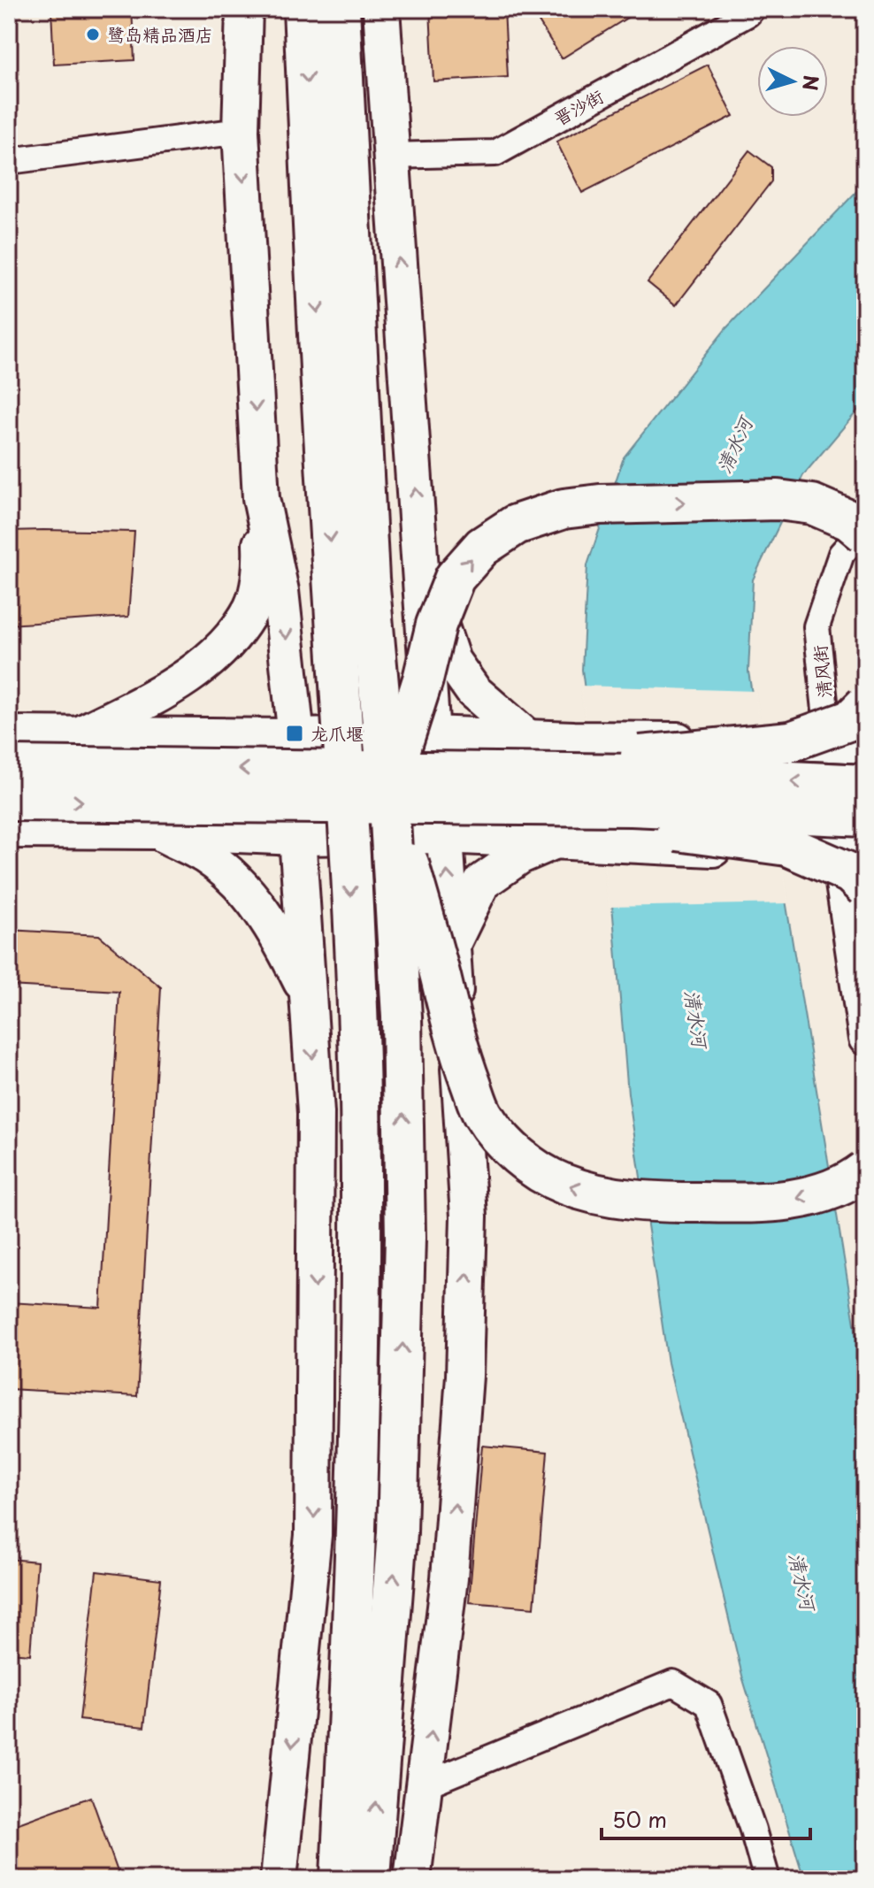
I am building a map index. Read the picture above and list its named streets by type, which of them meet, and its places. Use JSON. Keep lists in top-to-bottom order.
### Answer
{
  "streets": {
    "street": ["晋沙街", "清风街"]
  },
  "water": ["清水河"],
  "places": {
    "other": ["鹭岛精品酒店"],
    "transit": ["龙爪堰"]
  },
  "scale_bar": "50 m",
  "north": "right"
}
